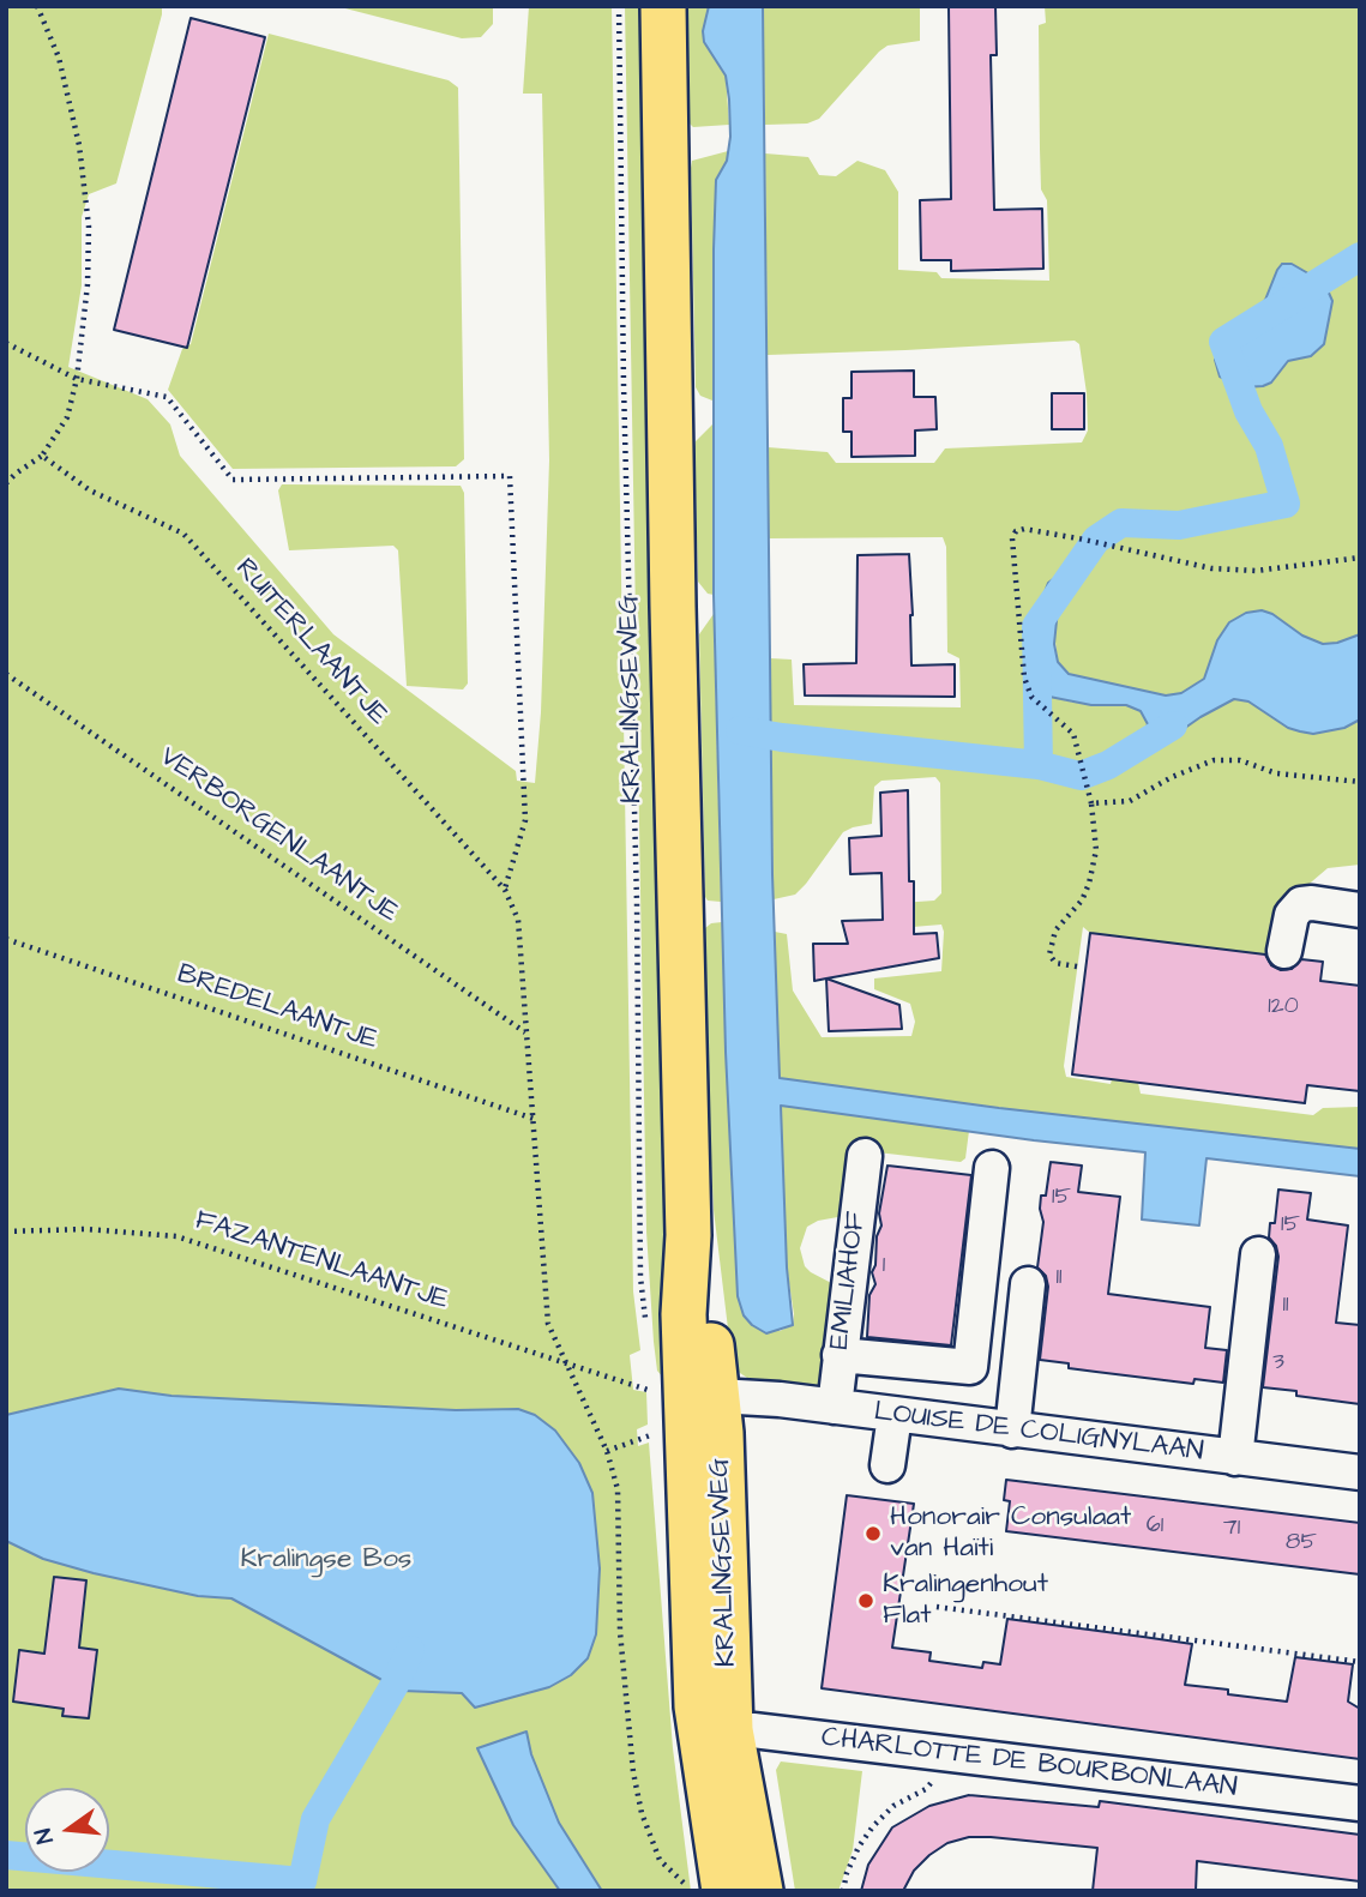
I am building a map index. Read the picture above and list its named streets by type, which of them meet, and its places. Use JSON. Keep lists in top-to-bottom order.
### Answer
{
  "streets": {
    "main road": ["KRALINGSEWEG"],
    "street": ["EMILIAHOF", "LOUISE DE COLIGNYLAAN", "CHARLOTTE DE BOURBONLAAN"],
    "path": [
      "RUITERLAANTJE",
      "VERBORGENLAANTJE",
      "BREDELAANTJE",
      "FAZANTENLAANTJE"
    ]
  },
  "crossings": [
    ["RUITERLAANTJE", "VERBORGENLAANTJE"],
    ["RUITERLAANTJE", "BREDELAANTJE"],
    ["RUITERLAANTJE", "FAZANTENLAANTJE"],
    ["KRALINGSEWEG", "FAZANTENLAANTJE"],
    ["KRALINGSEWEG", "LOUISE DE COLIGNYLAAN"],
    ["KRALINGSEWEG", "CHARLOTTE DE BOURBONLAAN"],
    ["FAZANTENLAANTJE", "LOUISE DE COLIGNYLAAN"],
    ["EMILIAHOF", "LOUISE DE COLIGNYLAAN"]
  ],
  "parks": ["Kralingse Bos"],
  "places": ["Honorair Consulaat van Haïti", "Kralingenhout Flat"],
  "house_numbers": [
    "120",
    "15",
    "15",
    "1",
    "11",
    "11",
    "3",
    "61",
    "71",
    "85"
  ],
  "north": "left"
}
